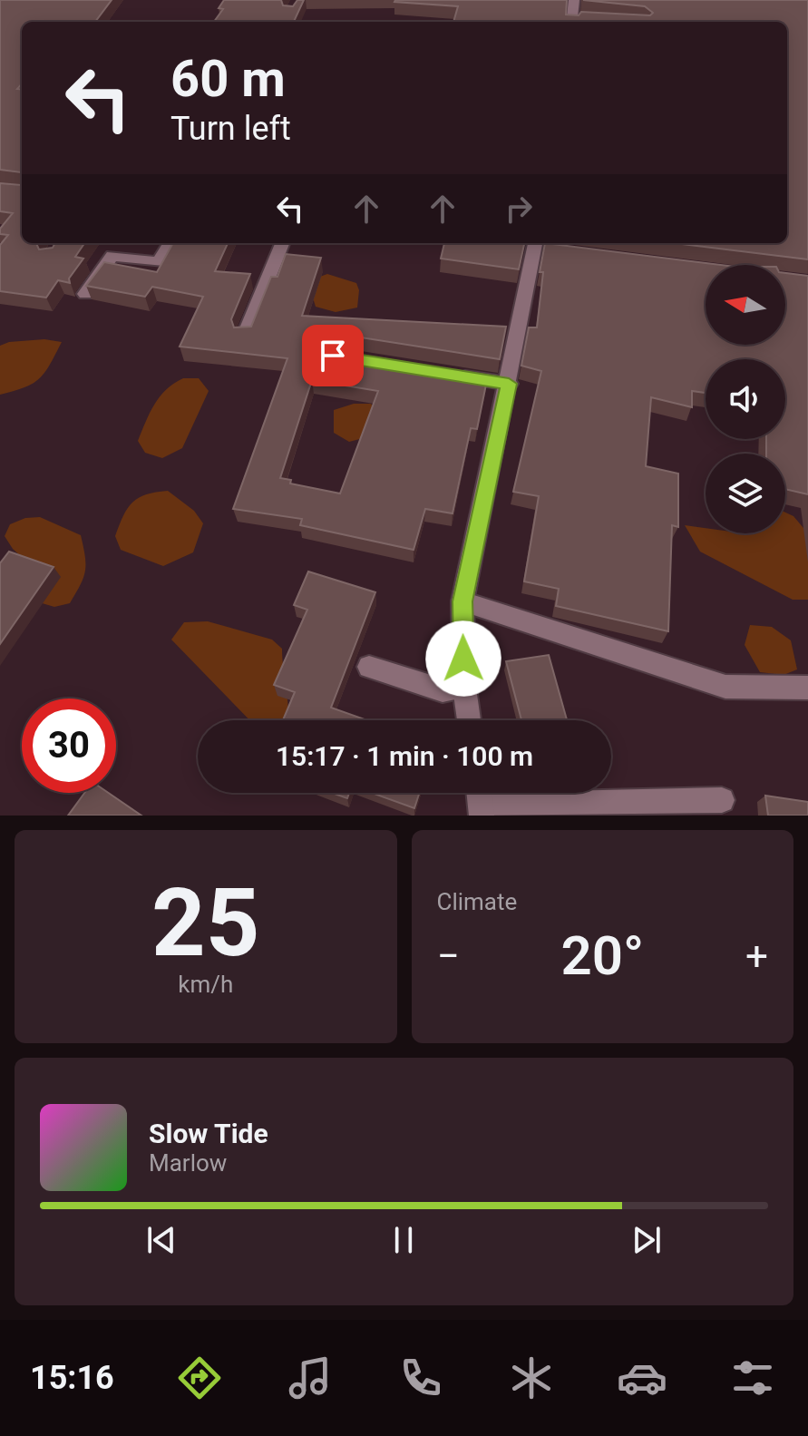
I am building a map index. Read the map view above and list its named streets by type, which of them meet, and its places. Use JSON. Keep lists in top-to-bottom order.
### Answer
{
  "north": "left",
  "page": {
    "turn": ["60 m", "Turn left"],
    "limit": "30",
    "trip": "15:17 · 1 min · 100 m",
    "tile": [
      ["25", "km/h"],
      "Climate"
    ],
    "heat": ["−", "20°", "+"],
    "song": ["Slow Tide", "Marlow"],
    "tabs": "15:16"
  }
}
